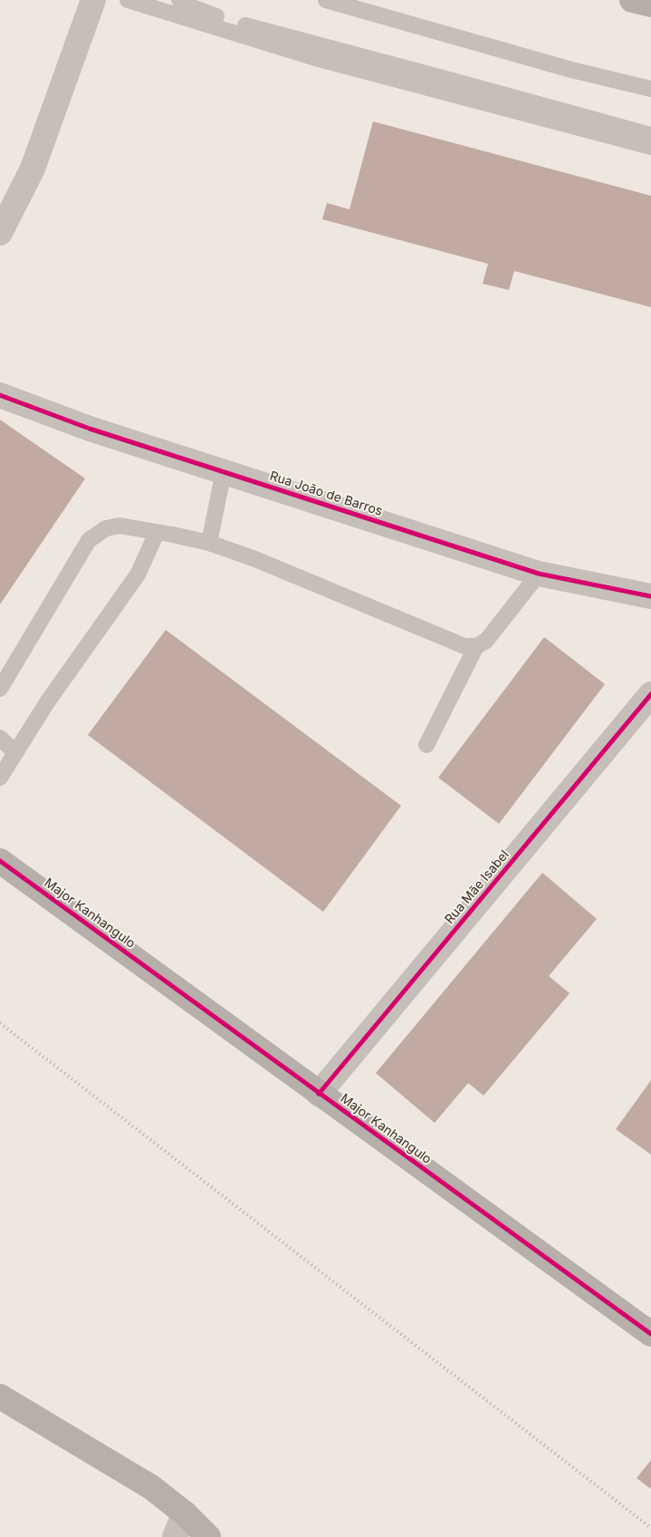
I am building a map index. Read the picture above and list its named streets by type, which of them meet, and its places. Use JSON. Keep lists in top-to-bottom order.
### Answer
{
  "streets": {
    "street": ["Rua João de Barros", "Rua Mãe Isabel", "Major Kanhangulo"]
  },
  "crossings": [
    ["Rua Mãe Isabel", "Major Kanhangulo"]
  ]
}
